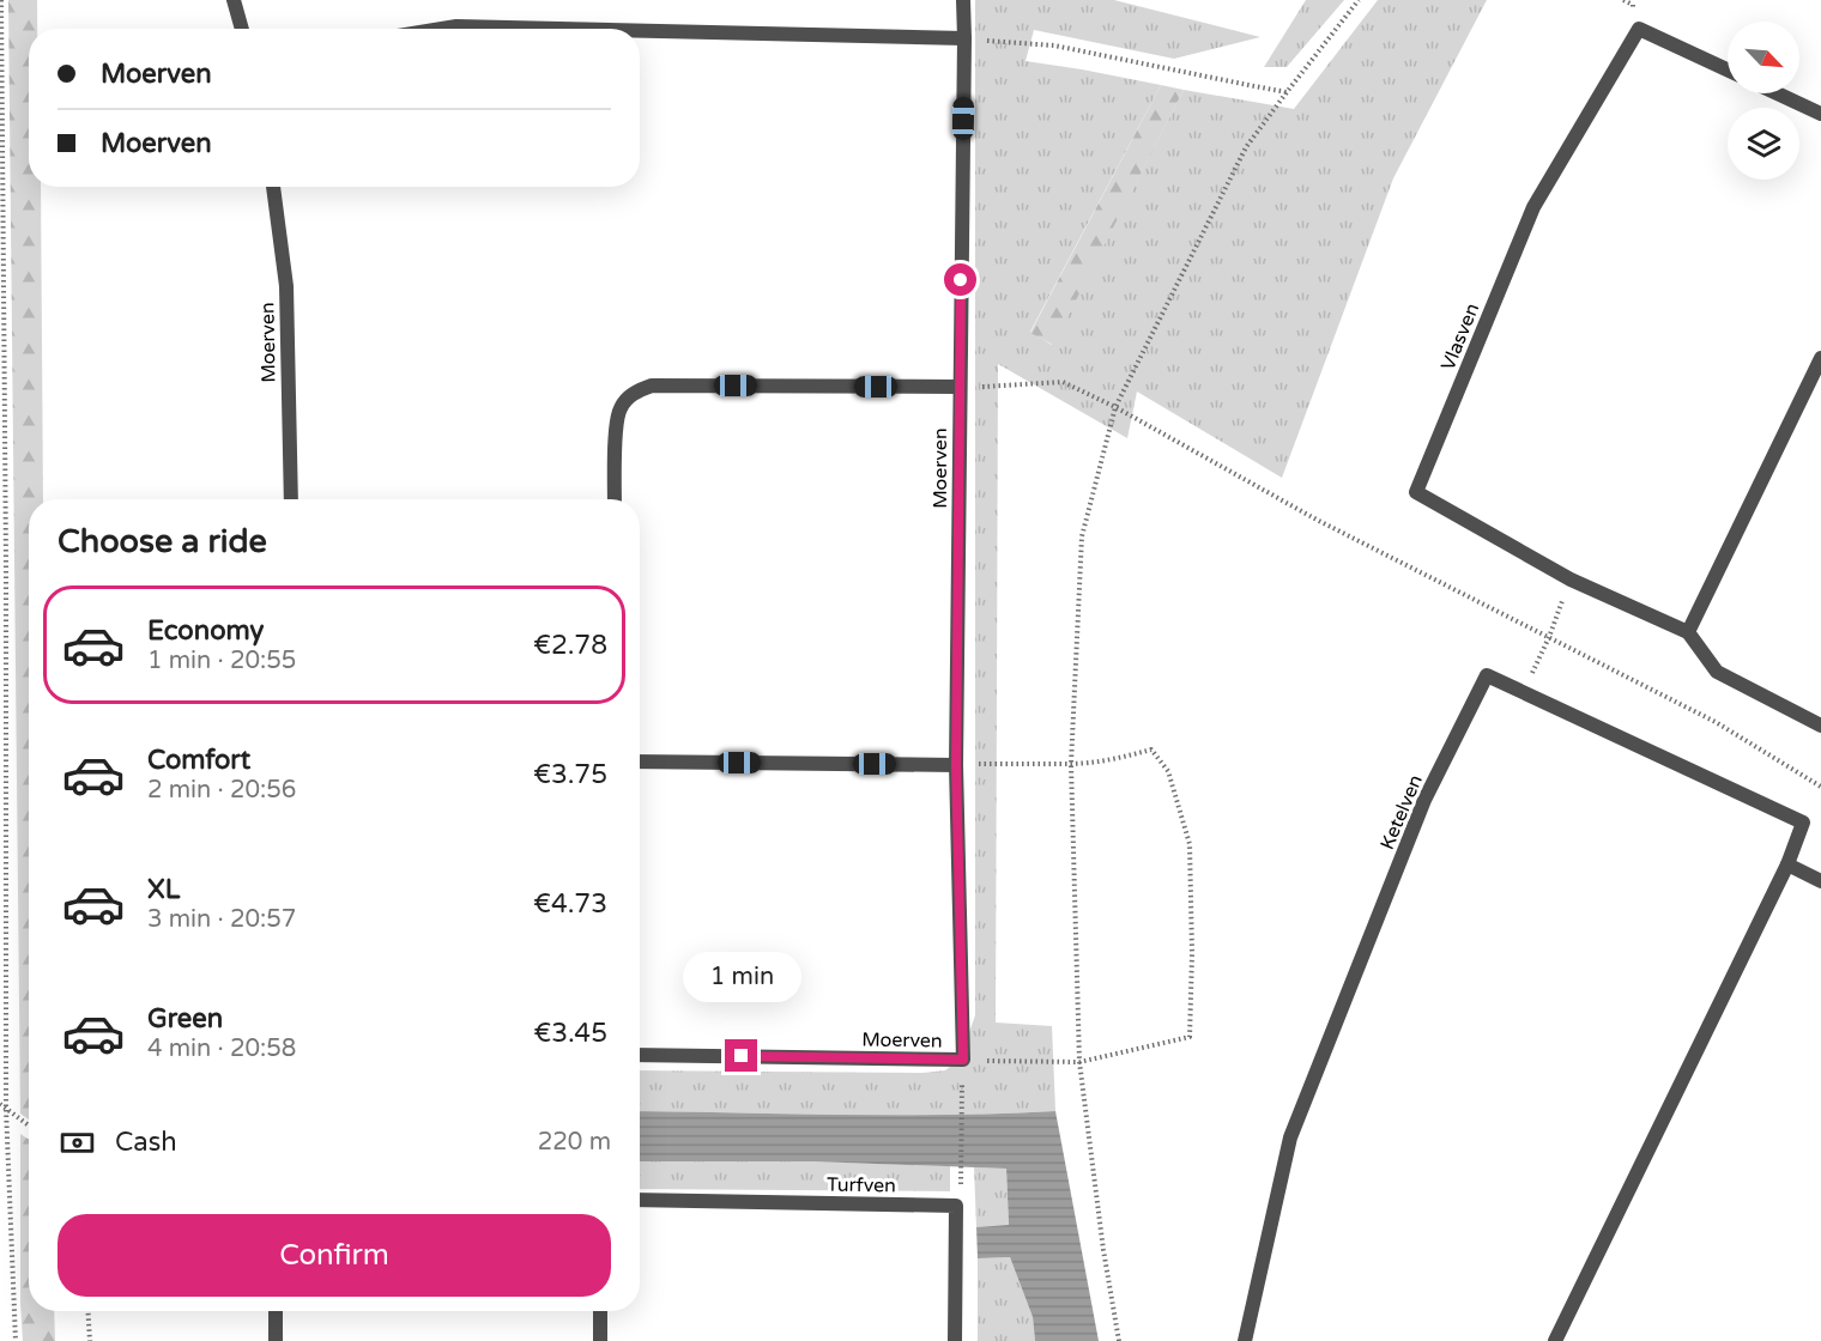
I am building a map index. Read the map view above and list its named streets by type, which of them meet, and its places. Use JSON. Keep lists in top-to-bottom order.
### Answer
{
  "streets": {
    "street": [
      "Vlasven",
      "Moerven",
      "Ketelven",
      "Turfven"
    ]
  },
  "north": "bottom right",
  "page": {
    "banner": ["Moerven", "Moerven"],
    "heading": "Choose a ride",
    "list": [
      {
        "name": "Economy",
        "note": "1 min · 20:55",
        "value": "€2.78"
      },
      {
        "name": "Comfort",
        "note": "2 min · 20:56",
        "value": "€3.75"
      },
      {
        "name": "XL",
        "note": "3 min · 20:57",
        "value": "€4.73"
      },
      {
        "name": "Green",
        "note": "4 min · 20:58",
        "value": "€3.45"
      }
    ],
    "bubble": "1 min",
    "pay": ["Cash", "220 m"],
    "buttons": "Confirm"
  }
}
